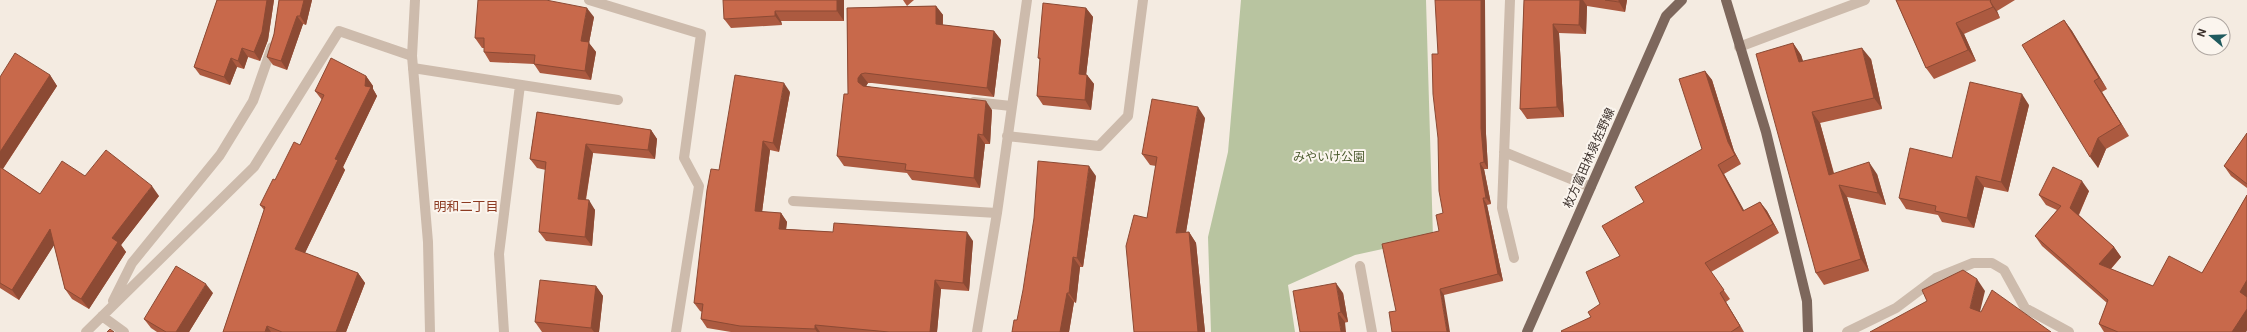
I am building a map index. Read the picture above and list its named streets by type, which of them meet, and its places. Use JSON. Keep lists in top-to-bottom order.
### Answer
{
  "streets": {
    "main road": ["枚方富田林泉佐野線"]
  },
  "districts": ["明和二丁目"],
  "parks": ["みやいけ公園"],
  "north": "left"
}
